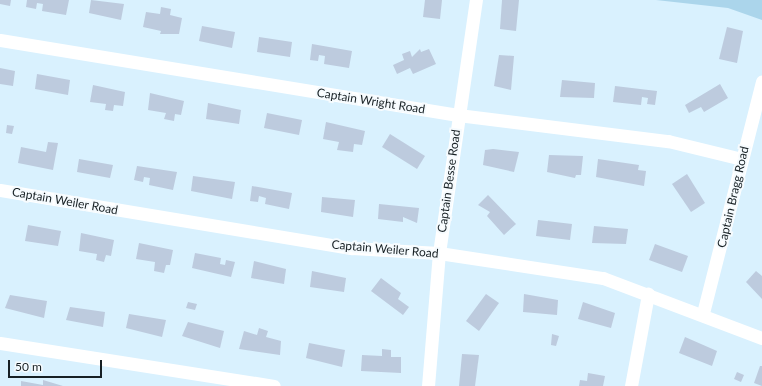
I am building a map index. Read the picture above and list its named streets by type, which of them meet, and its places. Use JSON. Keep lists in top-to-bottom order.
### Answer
{
  "streets": {
    "street": [
      "Captain Wright Road",
      "Captain Besse Road",
      "Captain Bragg Road",
      "Captain Weiler Road"
    ]
  },
  "crossings": [
    ["Captain Wright Road", "Captain Besse Road"],
    ["Captain Wright Road", "Captain Bragg Road"],
    ["Captain Besse Road", "Captain Weiler Road"],
    ["Captain Bragg Road", "Captain Weiler Road"]
  ],
  "scale_bar": "50 m"
}
